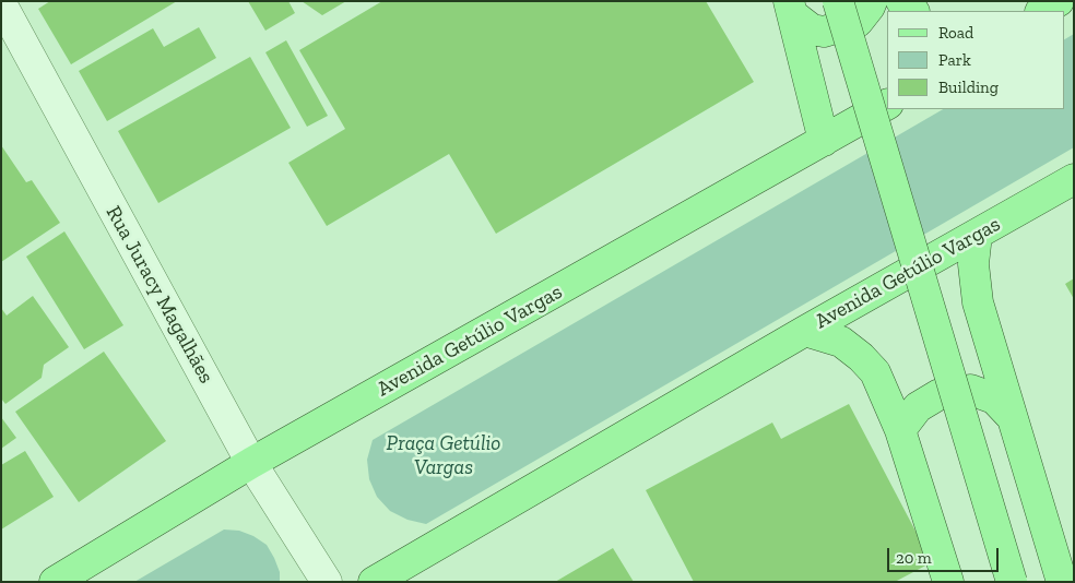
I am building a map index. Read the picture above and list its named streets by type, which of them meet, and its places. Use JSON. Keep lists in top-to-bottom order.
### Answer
{
  "streets": {
    "main road": ["Avenida Getúlio Vargas"],
    "street": ["Rua Juracy Magalhães"]
  },
  "crossings": [
    ["Avenida Getúlio Vargas", "Rua Juracy Magalhães"]
  ],
  "parks": ["Praça Getúlio Vargas"],
  "legend": ["Road", "Park", "Building"],
  "scale_bar": "20 m"
}
